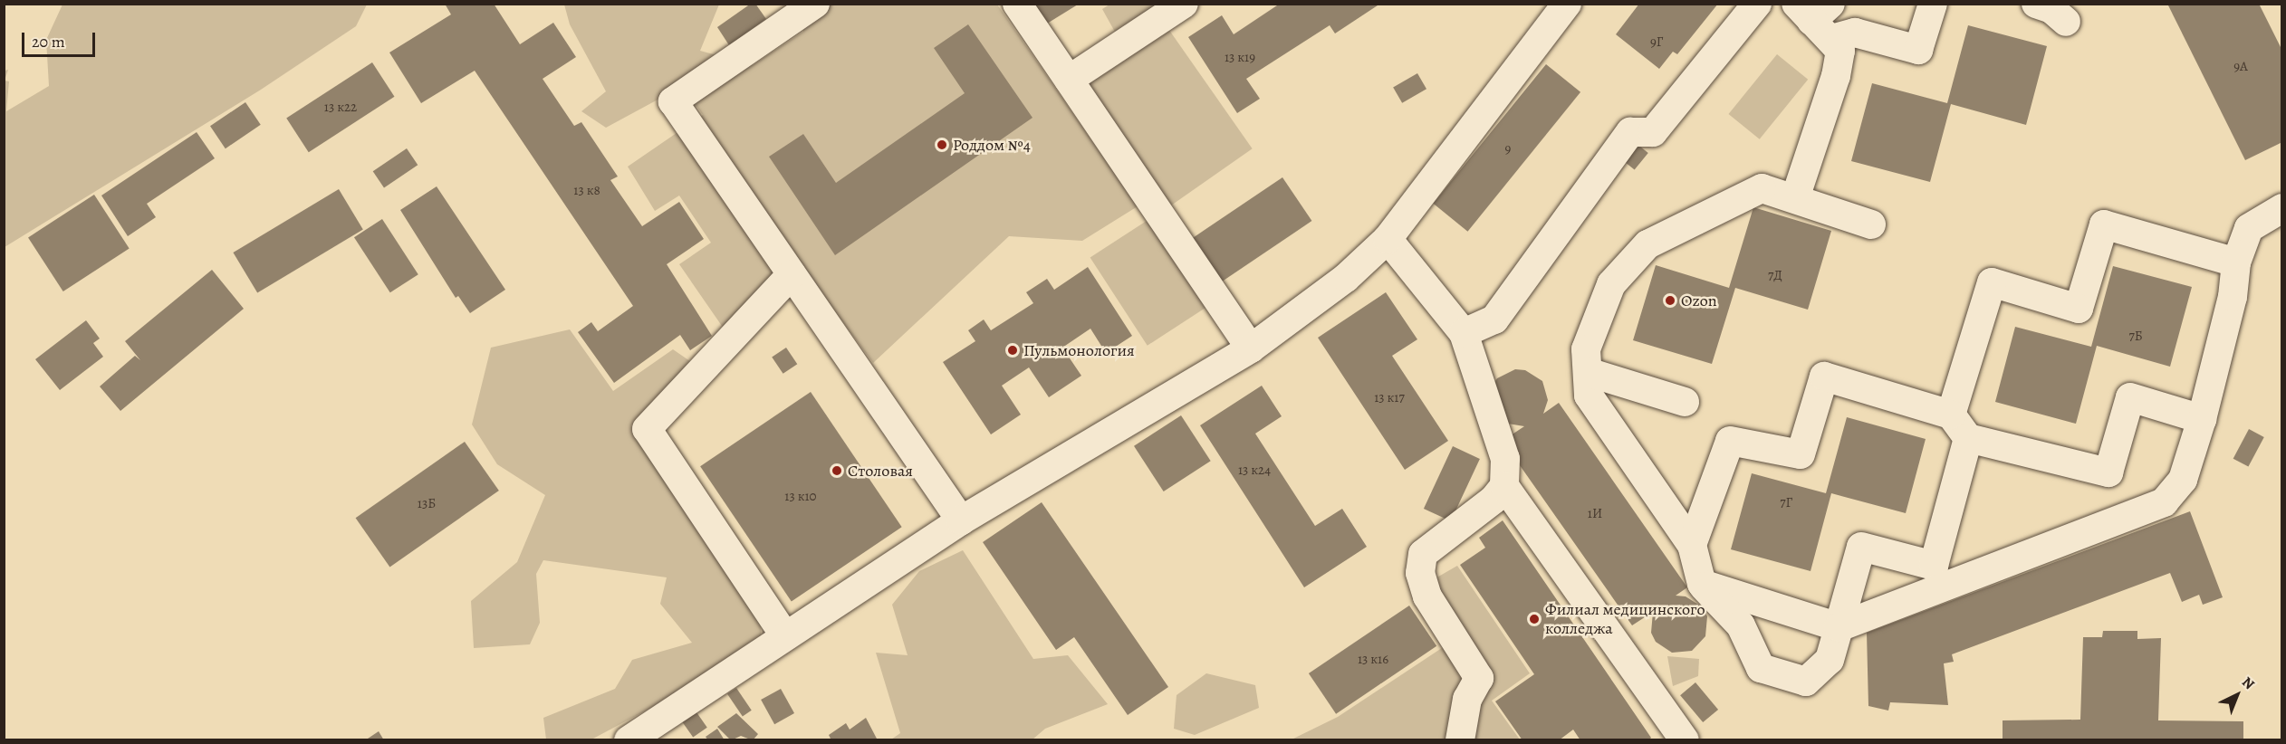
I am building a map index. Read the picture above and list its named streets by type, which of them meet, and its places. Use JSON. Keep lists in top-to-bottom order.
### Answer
{
  "places": [
    "Роддом №4",
    "Ozon",
    "Пульмонология",
    "Столовая",
    "Филиал медицинского колледжа"
  ],
  "house_numbers": [
    "9Г",
    "13 к19",
    "9А",
    "13 к22",
    "9",
    "13 к8",
    "7Д",
    "7Б",
    "13 к17",
    "13 к24",
    "13 к10",
    "7Г",
    "13Б",
    "1И",
    "13 к16"
  ],
  "scale_bar": "20 m",
  "north": "top right"
}
